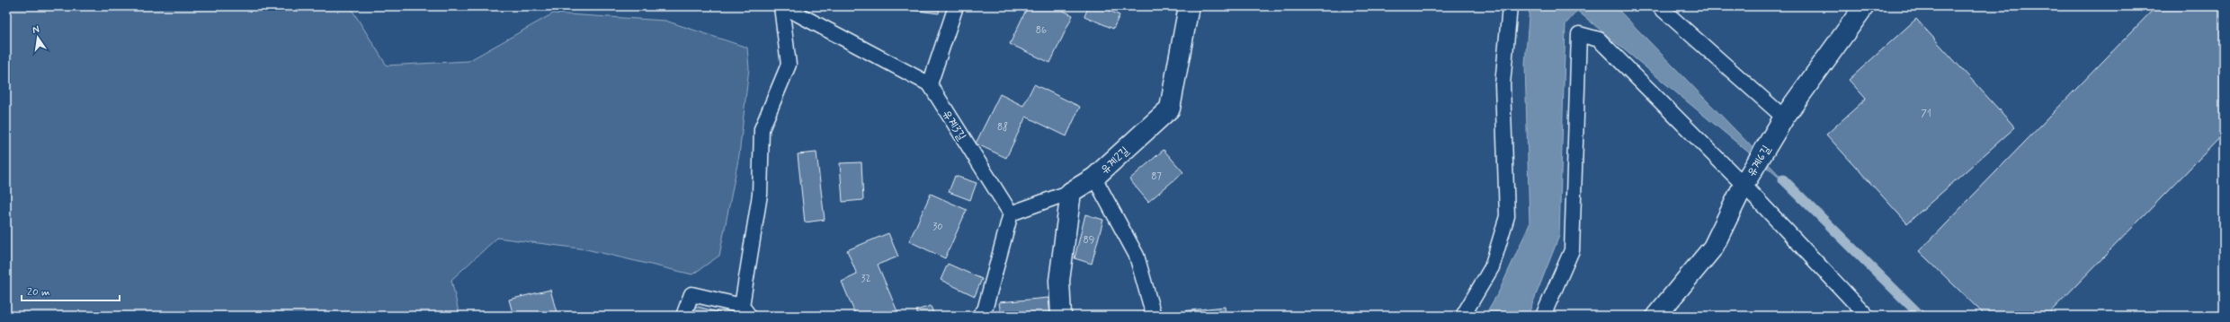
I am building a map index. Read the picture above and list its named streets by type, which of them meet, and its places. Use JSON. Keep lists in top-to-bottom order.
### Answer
{
  "streets": {
    "street": ["유계2길", "유계6길"],
    "lane": ["유계3길"]
  },
  "house_numbers": [
    "86",
    "71",
    "88",
    "87",
    "30",
    "89",
    "32"
  ],
  "scale_bar": "20 m",
  "north": "top"
}
